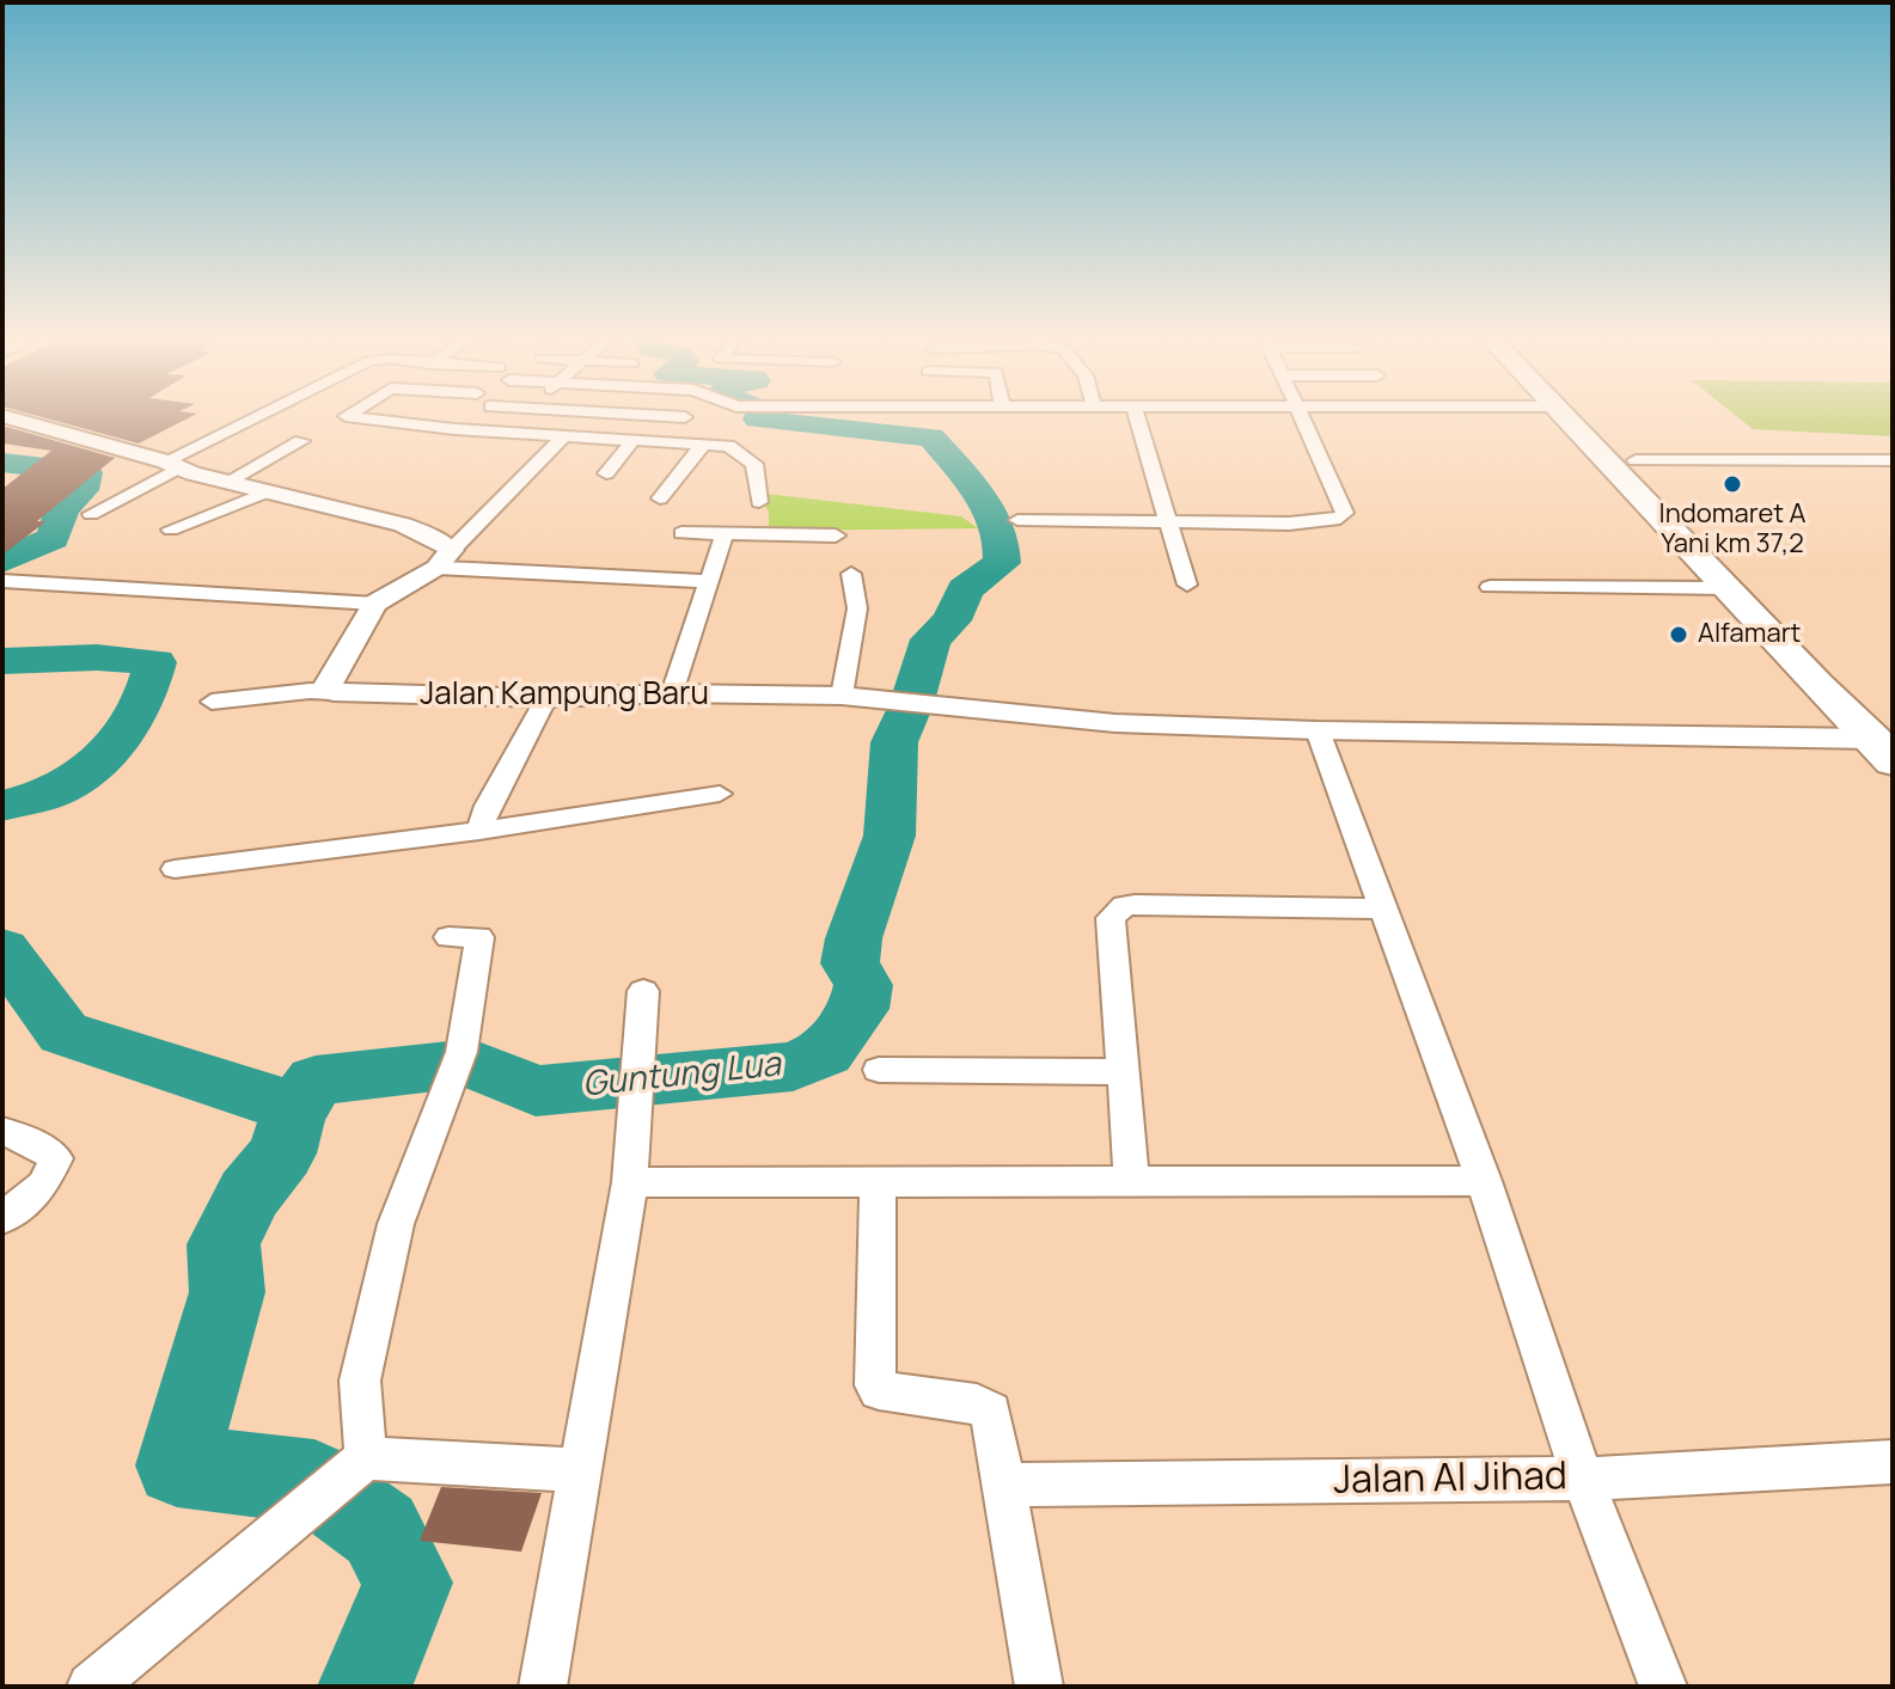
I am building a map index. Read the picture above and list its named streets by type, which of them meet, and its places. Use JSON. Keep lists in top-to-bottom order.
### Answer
{
  "streets": {
    "street": ["Jalan Kampung Baru", "Jalan Al Jihad"]
  },
  "water": ["Guntung Lua"],
  "places": ["Indomaret A Yani km 37,2", "Alfamart"]
}
